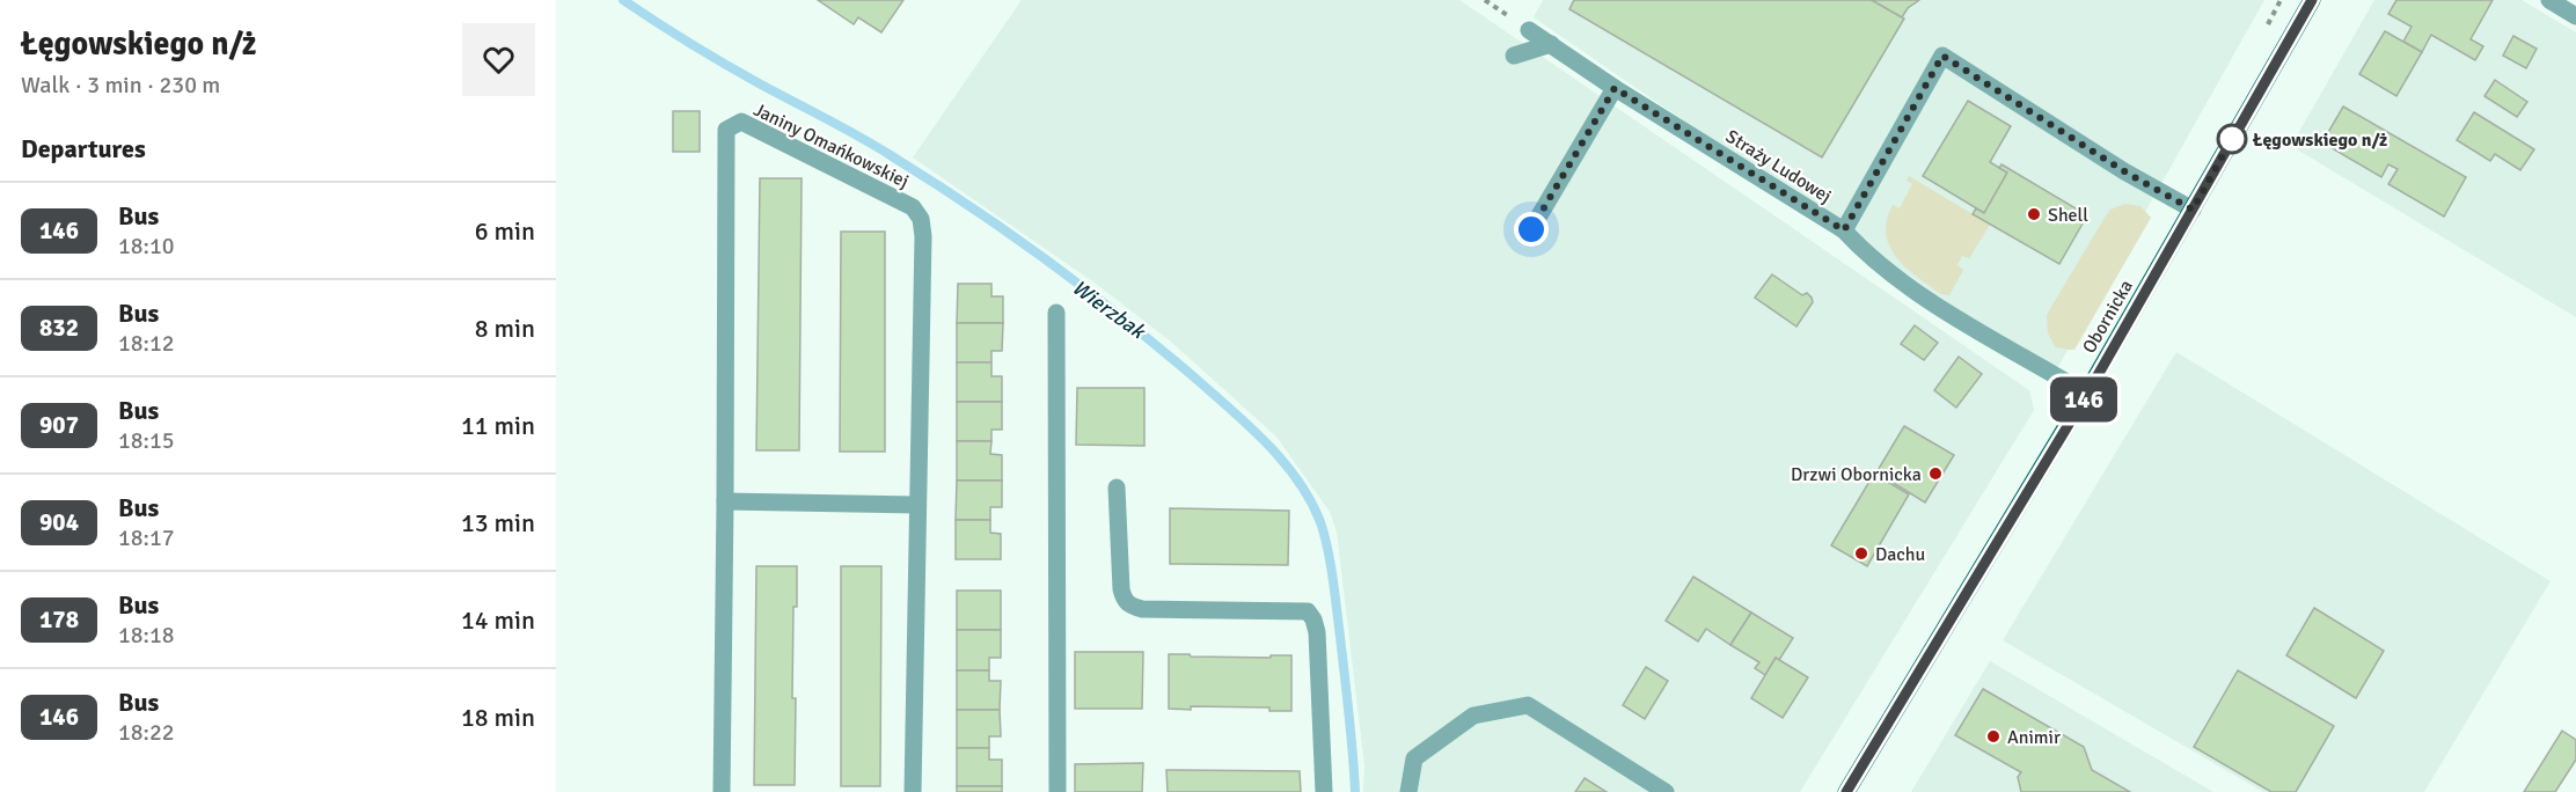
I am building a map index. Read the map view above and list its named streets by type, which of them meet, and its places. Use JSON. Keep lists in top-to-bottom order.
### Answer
{
  "streets": {
    "main road": ["Obornicka"],
    "street": ["Janiny Omańkowskiej", "Straży Ludowej"]
  },
  "crossings": [
    ["Straży Ludowej", "Obornicka"]
  ],
  "water": ["Wierzbak"],
  "places": [
    "Łęgowskiego n/ż",
    "Shell",
    "Drzwi Obornicka",
    "Dachu",
    "Animir"
  ],
  "lines": ["bus line 146"],
  "page": {
    "heading": [
      ["Łęgowskiego n/ż", "Walk · 3 min · 230 m"],
      "Departures"
    ],
    "on_map": "146",
    "list": [
      {
        "mark": "146",
        "name": "Bus",
        "note": "18:10",
        "value": "6 min"
      },
      {
        "mark": "832",
        "name": "Bus",
        "note": "18:12",
        "value": "8 min"
      },
      {
        "mark": "907",
        "name": "Bus",
        "note": "18:15",
        "value": "11 min"
      },
      {
        "mark": "904",
        "name": "Bus",
        "note": "18:17",
        "value": "13 min"
      },
      {
        "mark": "178",
        "name": "Bus",
        "note": "18:18",
        "value": "14 min"
      },
      {
        "mark": "146",
        "name": "Bus",
        "note": "18:22",
        "value": "18 min"
      }
    ]
  }
}
